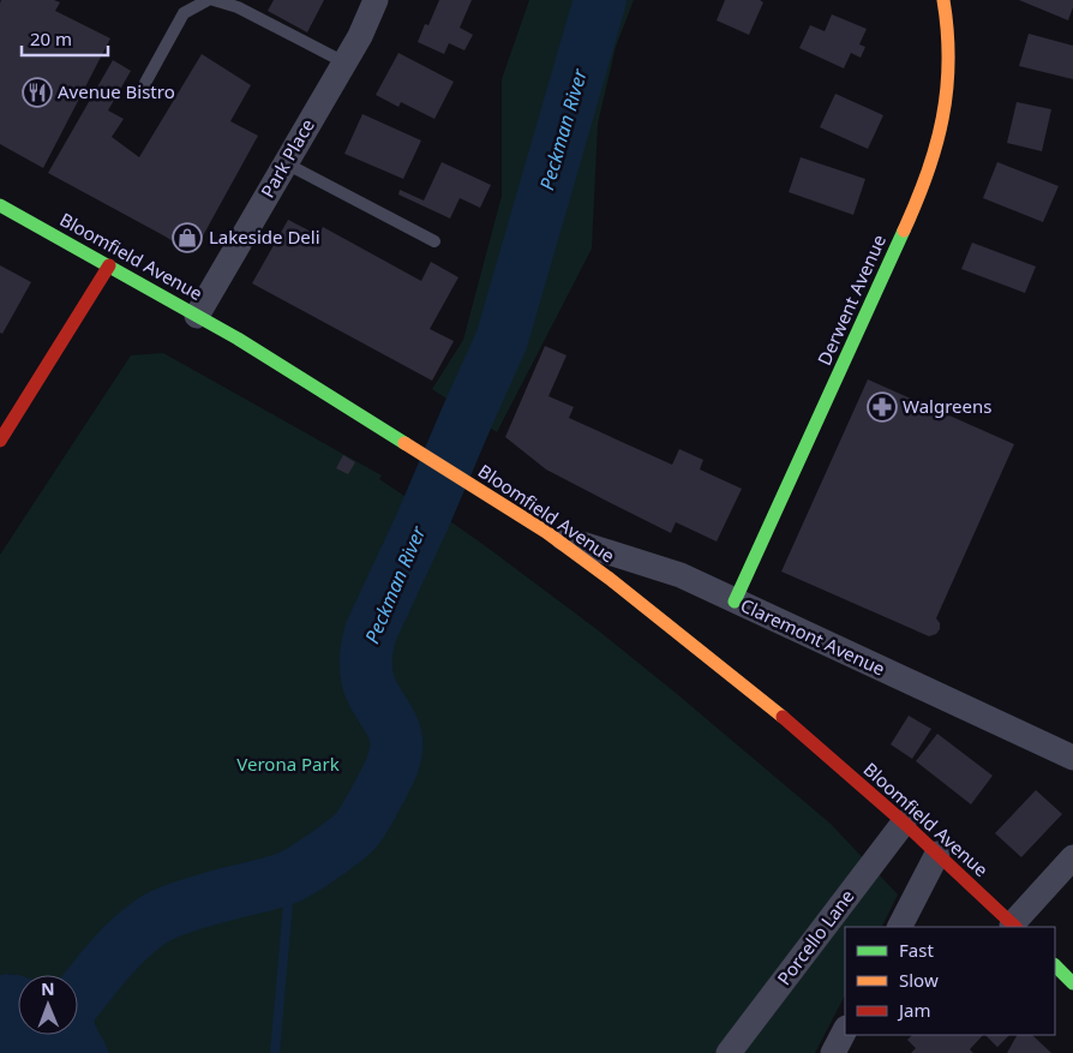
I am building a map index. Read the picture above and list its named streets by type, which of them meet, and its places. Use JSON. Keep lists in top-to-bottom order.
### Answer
{
  "streets": {
    "main road": ["Bloomfield Avenue", "Derwent Avenue"],
    "street": ["Park Place", "Claremont Avenue", "Porcello Lane"]
  },
  "crossings": [
    ["Park Place", "Bloomfield Avenue"],
    ["Bloomfield Avenue", "Claremont Avenue"],
    ["Bloomfield Avenue", "Porcello Lane"],
    ["Derwent Avenue", "Claremont Avenue"]
  ],
  "water": ["Peckman River"],
  "parks": ["Verona Park"],
  "places": {
    "restaurant": ["Avenue Bistro"],
    "shop": ["Lakeside Deli"],
    "pharmacy": ["Walgreens"]
  },
  "legend": ["Fast", "Slow", "Jam"],
  "scale_bar": "20 m",
  "north": "top"
}
